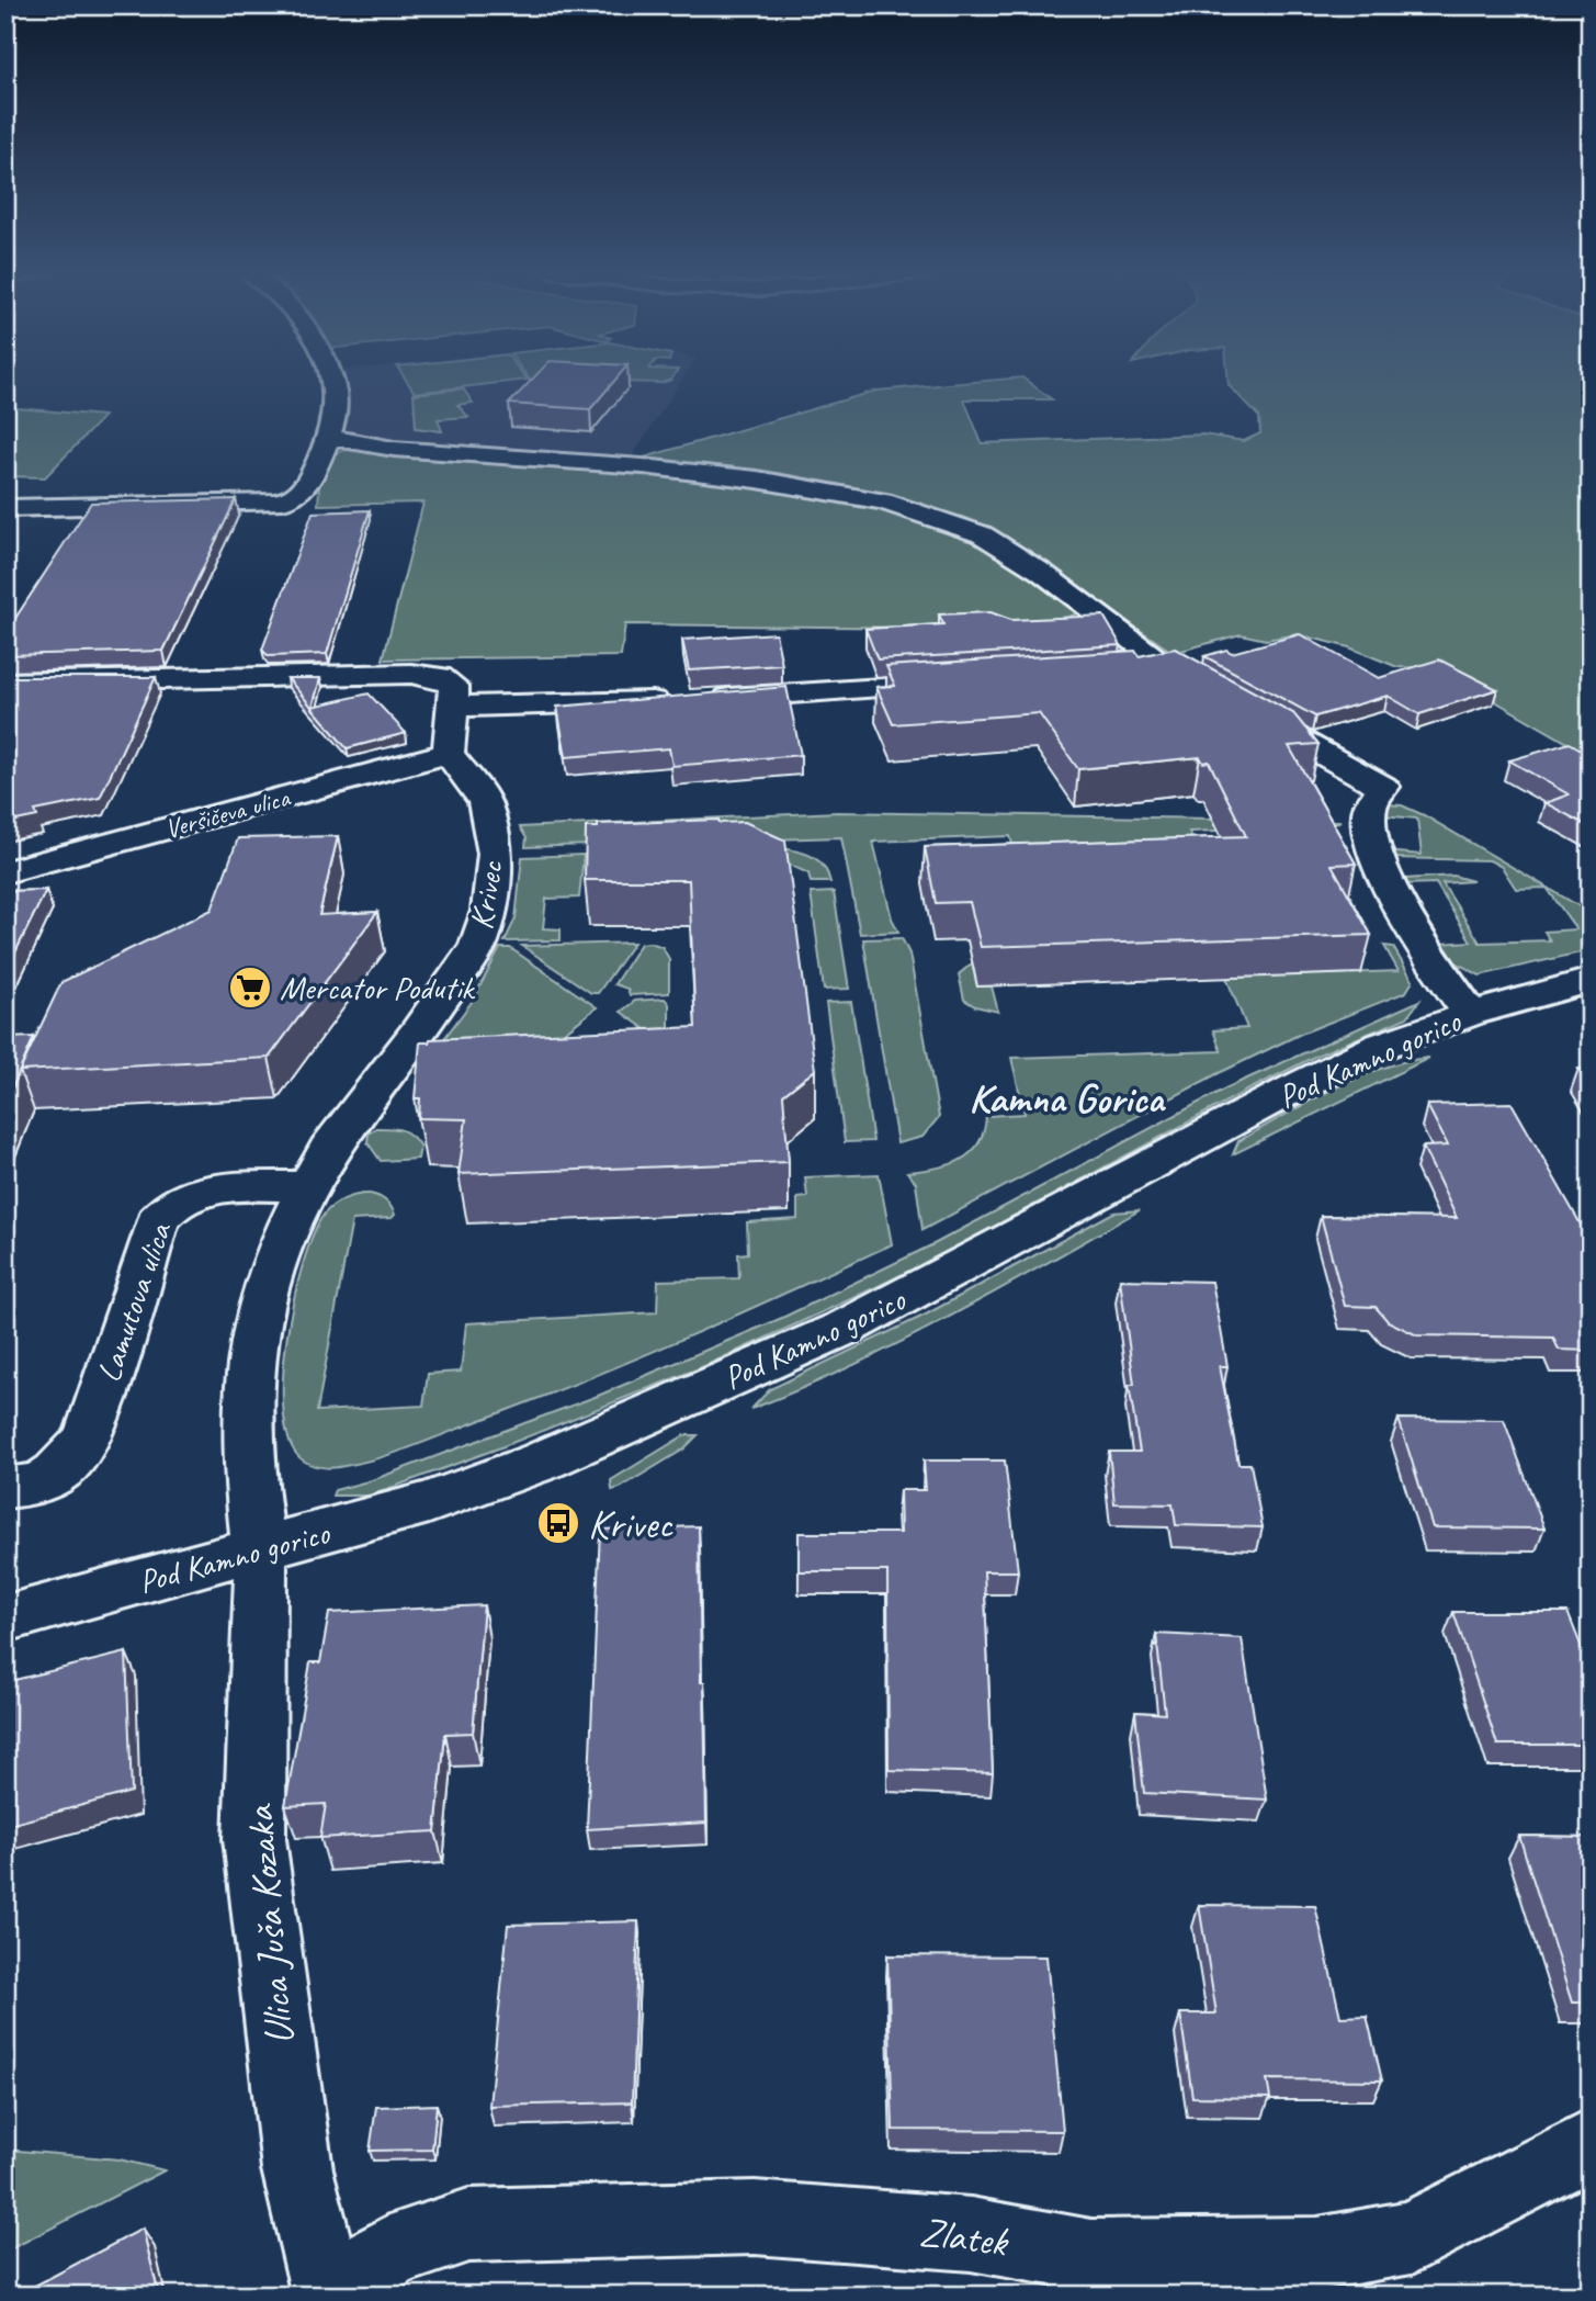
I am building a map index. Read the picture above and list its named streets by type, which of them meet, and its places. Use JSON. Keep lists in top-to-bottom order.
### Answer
{
  "streets": {
    "street": [
      "Veršičeva ulica",
      "Krivec",
      "Pod Kamno gorico",
      "Lamutova ulica",
      "Ulica Juša Kozaka",
      "Zlatek"
    ]
  },
  "crossings": [
    ["Veršičeva ulica", "Krivec"],
    ["Krivec", "Pod Kamno gorico"],
    ["Krivec", "Lamutova ulica"],
    ["Krivec", "Ulica Juša Kozaka"],
    ["Pod Kamno gorico", "Ulica Juša Kozaka"],
    ["Ulica Juša Kozaka", "Zlatek"]
  ],
  "districts": ["Kamna Gorica"],
  "places": {
    "supermarket": ["Mercator Podutik"],
    "bus stop": ["Krivec"]
  }
}
